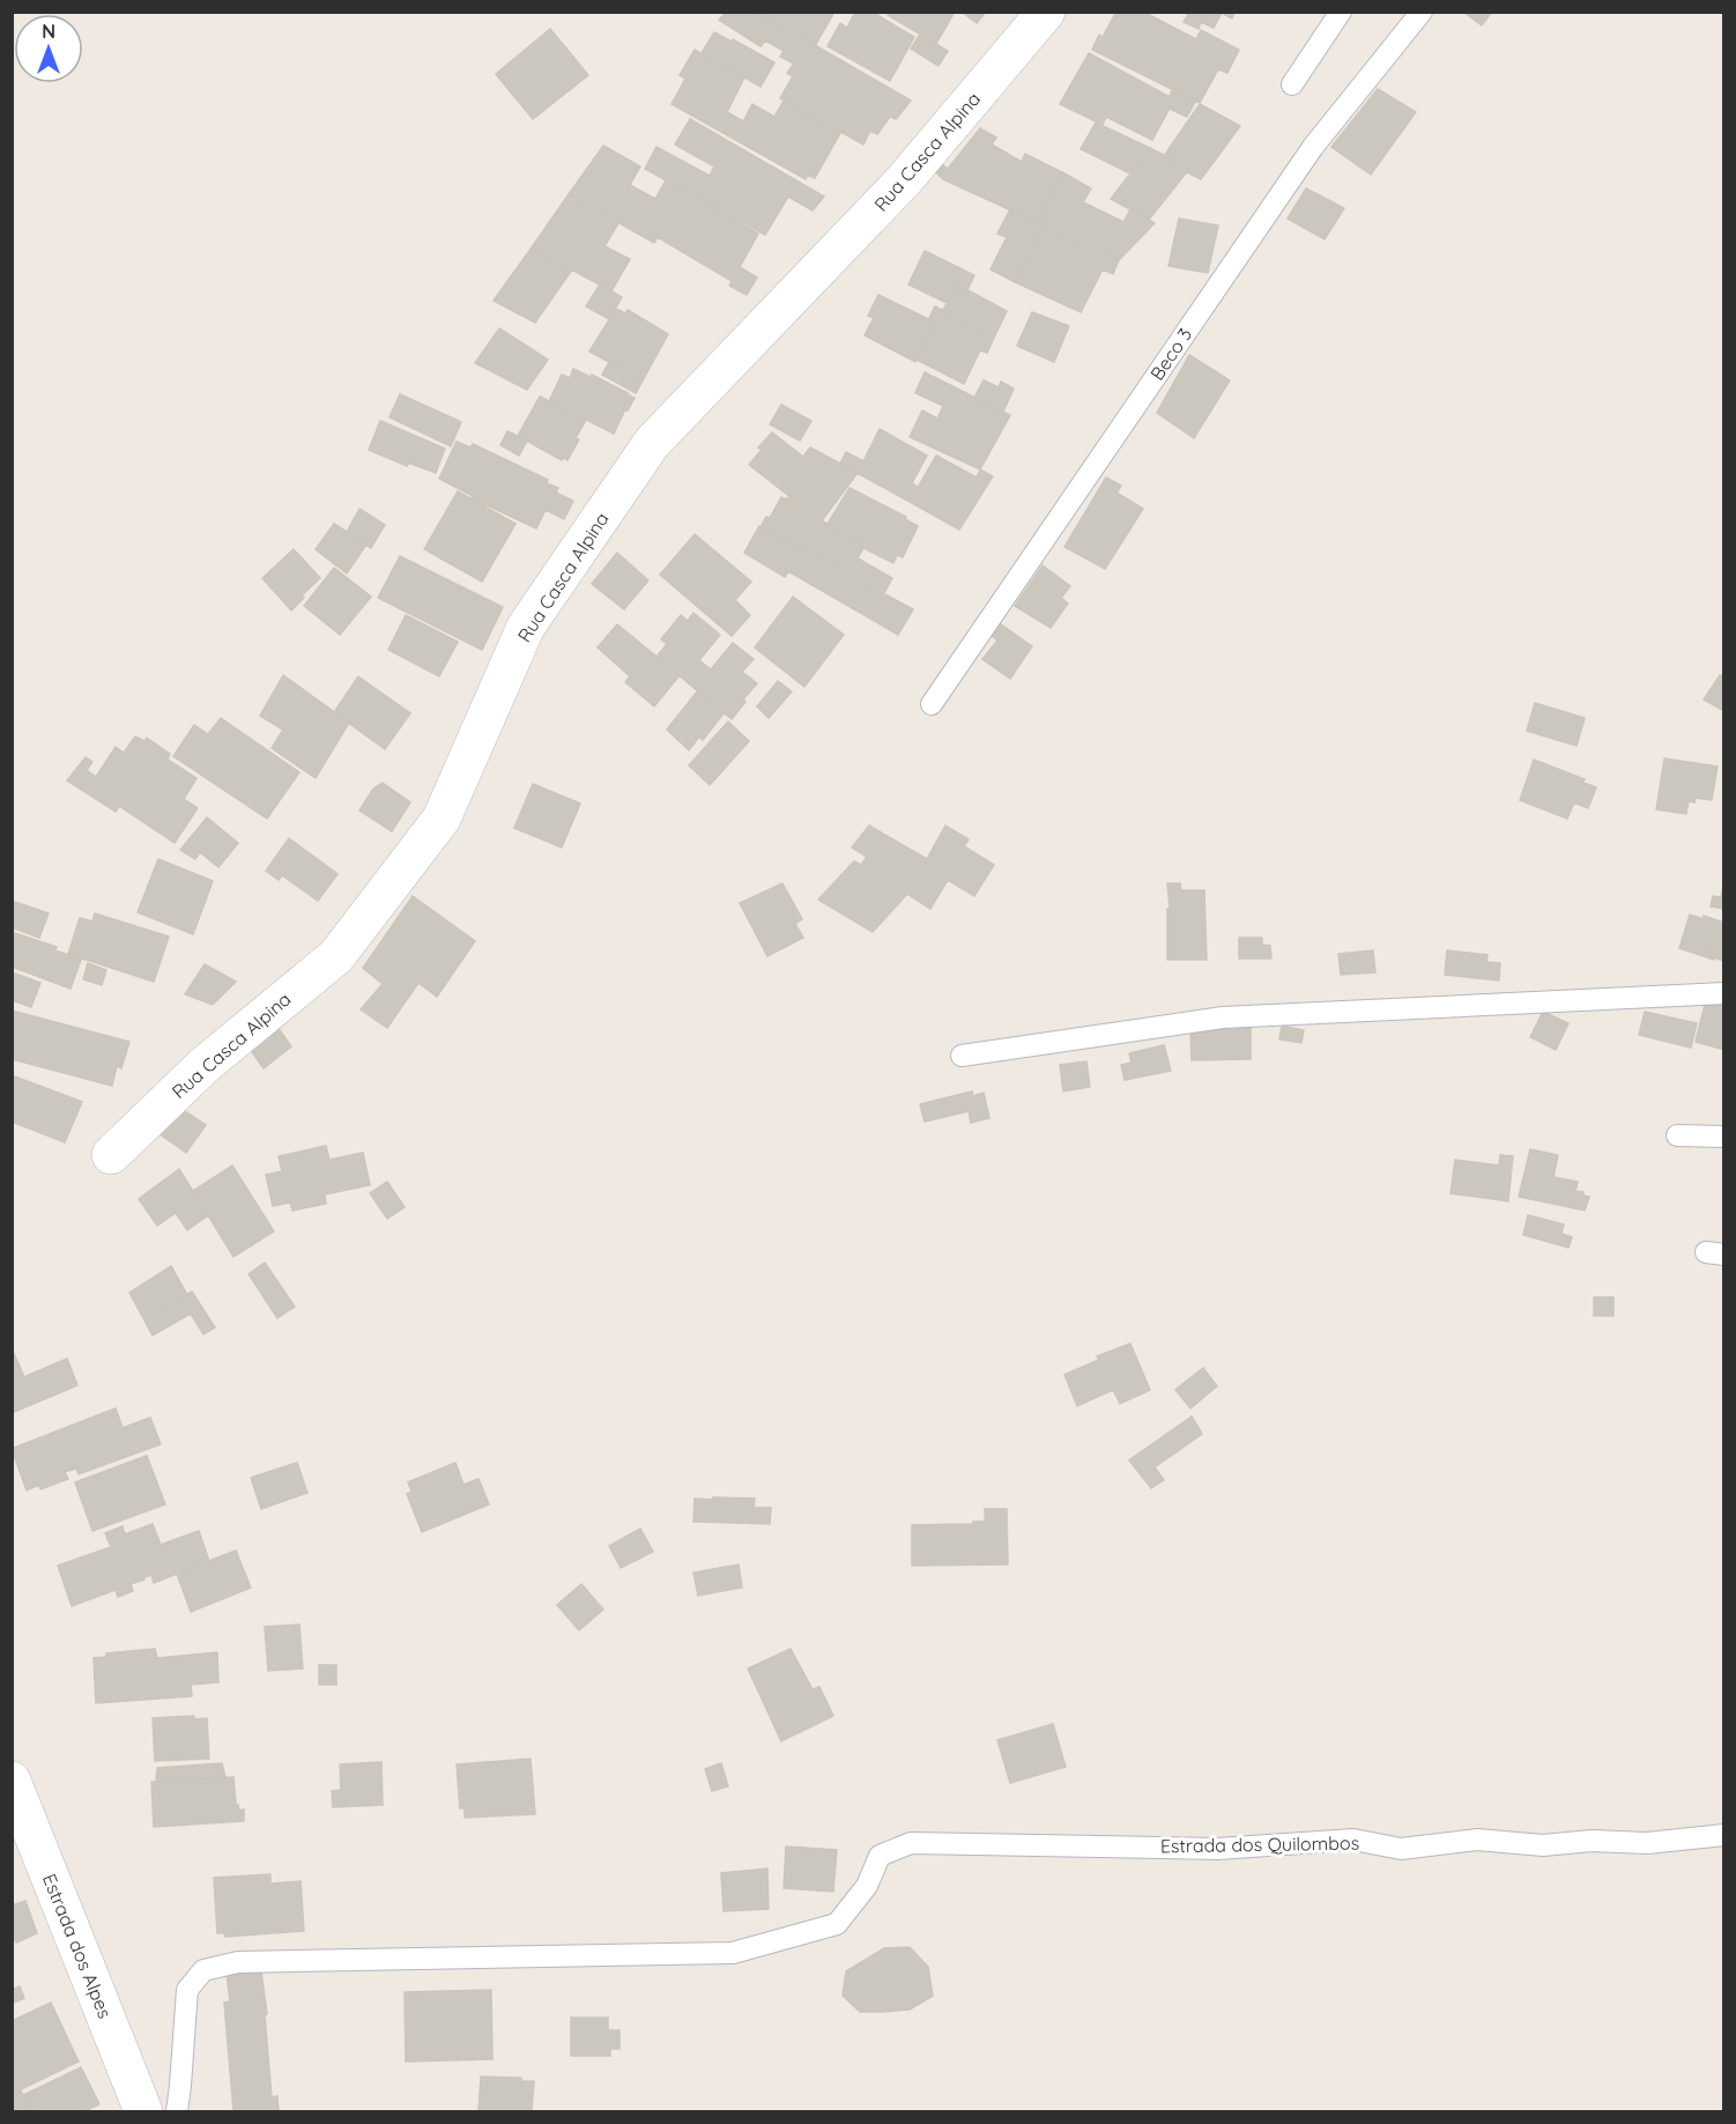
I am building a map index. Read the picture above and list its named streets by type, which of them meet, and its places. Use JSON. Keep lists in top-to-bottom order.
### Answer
{
  "streets": {
    "street": ["Rua Casca Alpina", "Estrada dos Alpes"],
    "lane": ["Beco 3", "Estrada dos Quilombos"]
  },
  "north": "top"
}
